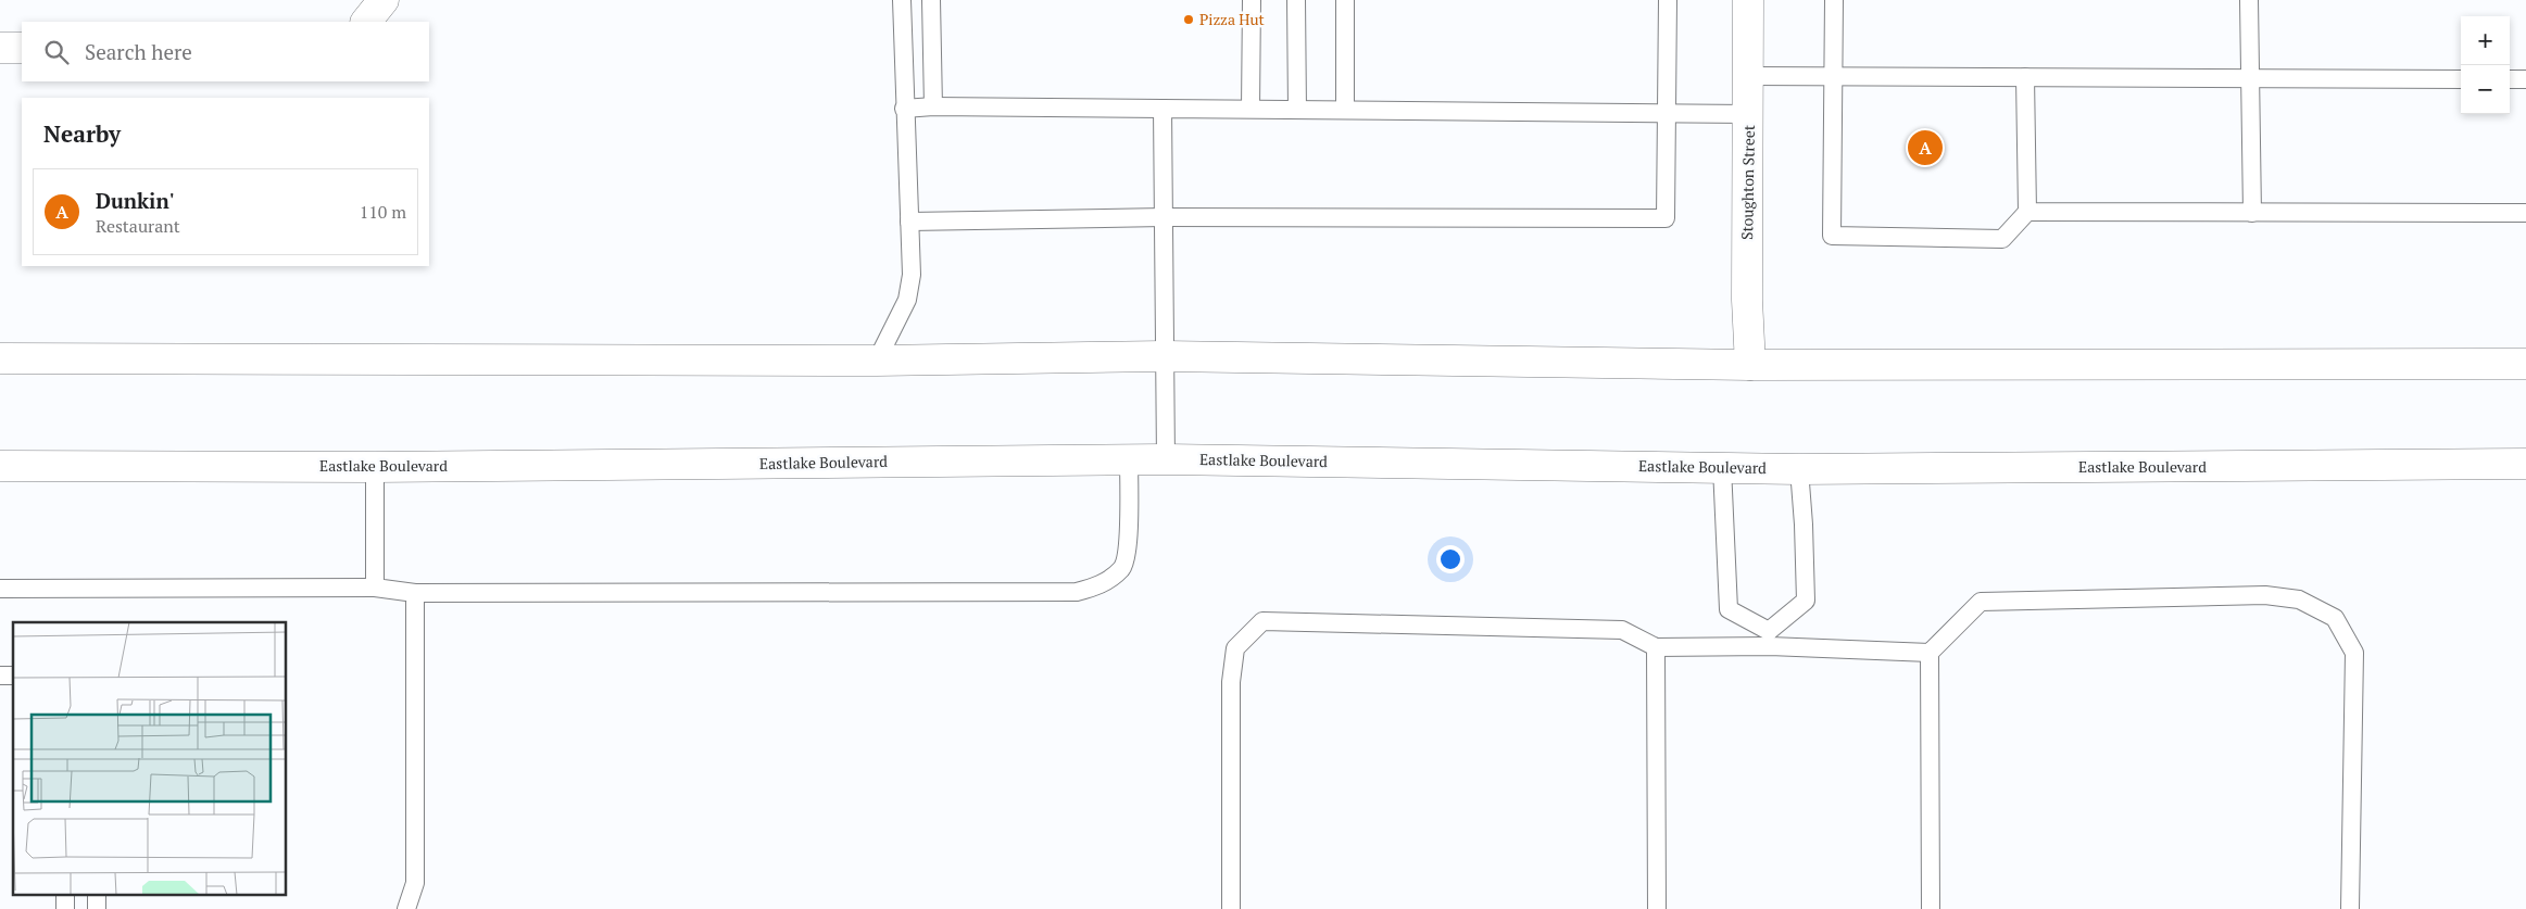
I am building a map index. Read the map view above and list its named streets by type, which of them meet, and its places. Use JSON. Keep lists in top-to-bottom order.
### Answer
{
  "streets": {
    "main road": ["Stoughton Street", "Eastlake Boulevard"]
  },
  "places": ["Pizza Hut"],
  "page": {
    "map_buttons": ["+", "−"],
    "search": "Search here",
    "heading": "Nearby",
    "pins": "A",
    "list": [
      {
        "mark": "A",
        "name": "Dunkin'",
        "note": "Restaurant",
        "value": "110 m"
      }
    ]
  }
}
